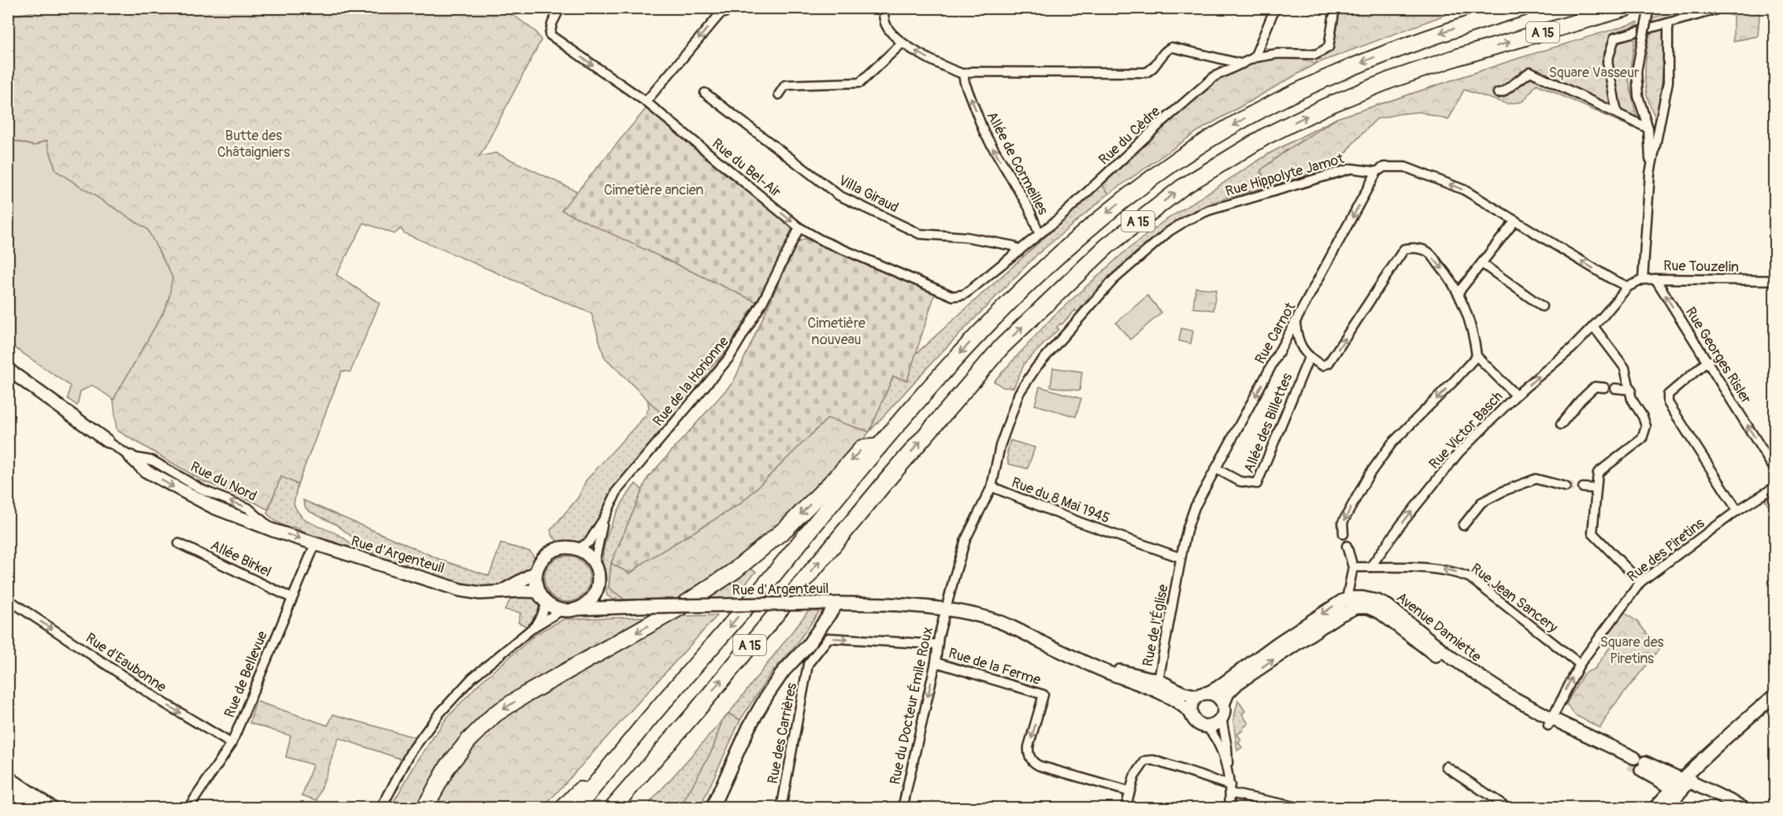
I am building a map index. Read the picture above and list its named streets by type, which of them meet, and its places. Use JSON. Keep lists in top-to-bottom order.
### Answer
{
  "streets": {
    "highway": ["A 15"],
    "main road": ["Rue du Nord", "Rue d'Argenteuil", "Avenue Damiette"],
    "street": [
      "Rue du Cèdre",
      "Allée de Cormeilles",
      "Rue du Bel-Air",
      "Rue Hippolyte Jamot",
      "Villa Giraud",
      "Rue Touzelin",
      "Rue Carnot",
      "Rue Georges Risler",
      "Rue de la Horionne",
      "Allée des Billettes",
      "Rue Victor Basch",
      "Rue du 8 Mai 1945",
      "Rue des Piretins",
      "Allée Birkel",
      "Rue Jean Sancery",
      "Rue de l'Église",
      "Rue d'Eaubonne",
      "Rue de la Ferme",
      "Rue de Bellevue",
      "Rue du Docteur Émile Roux",
      "Rue des Carrières"
    ]
  },
  "crossings": [
    ["Rue du Cèdre", "Allée de Cormeilles"],
    ["Rue du Cèdre", "Rue du Bel-Air"],
    ["Rue du Cèdre", "Villa Giraud"],
    ["Rue du Bel-Air", "Rue de la Horionne"],
    ["Rue Hippolyte Jamot", "Rue Touzelin"],
    ["Rue Hippolyte Jamot", "Rue Carnot"],
    ["Rue Hippolyte Jamot", "Rue Victor Basch"],
    ["Rue Hippolyte Jamot", "Rue du 8 Mai 1945"],
    ["Rue Hippolyte Jamot", "Rue du Docteur Émile Roux"],
    ["Rue Touzelin", "Rue Georges Risler"],
    ["Rue Touzelin", "Rue Victor Basch"],
    ["Rue Carnot", "Allée des Billettes"],
    ["Rue Carnot", "Rue de l'Église"],
    ["Rue de la Horionne", "Rue d'Argenteuil"],
    ["Rue Victor Basch", "Rue Jean Sancery"],
    ["Rue du Nord", "Rue d'Argenteuil"],
    ["Rue du Nord", "Rue de Bellevue"],
    ["Rue du 8 Mai 1945", "Rue de l'Église"],
    ["Rue du 8 Mai 1945", "Rue du Docteur Émile Roux"],
    ["Rue des Piretins", "Rue Jean Sancery"],
    ["Rue des Piretins", "Avenue Damiette"],
    ["Rue d'Argenteuil", "Rue de Bellevue"],
    ["Rue d'Argenteuil", "Rue du Docteur Émile Roux"],
    ["Allée Birkel", "Rue de Bellevue"],
    ["Rue d'Eaubonne", "Rue de Bellevue"],
    ["Rue de la Ferme", "Rue du Docteur Émile Roux"],
    ["Rue du Docteur Émile Roux", "Rue des Carrières"]
  ],
  "one_way": [
    "Allée de Cormeilles",
    "Rue du Bel-Air",
    "Rue Carnot",
    "Rue Georges Risler",
    "Rue du Nord",
    "Rue Jean Sancery",
    "Avenue Damiette",
    "Rue d'Eaubonne",
    "Rue de la Ferme",
    "Rue du Docteur Émile Roux"
  ],
  "parks": [
    "Square Vasseur",
    "Butte des Châtaigniers",
    "Cimetière ancien",
    "Cimetière nouveau",
    "Square des Piretins"
  ]
}
